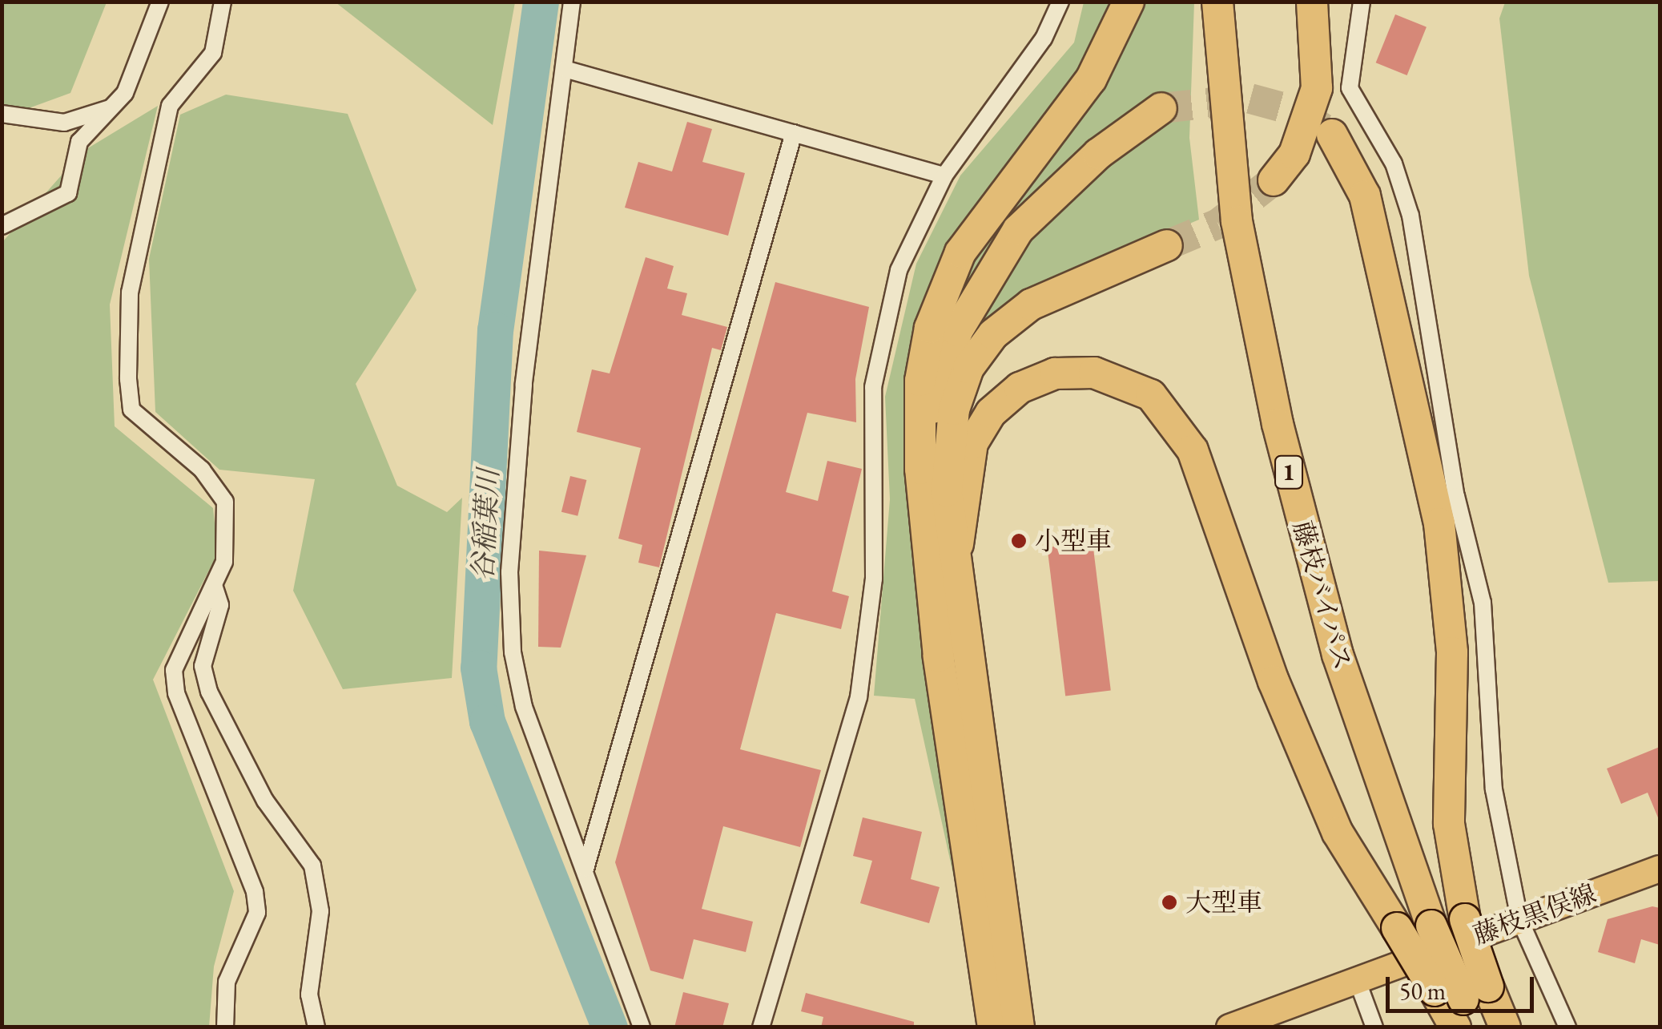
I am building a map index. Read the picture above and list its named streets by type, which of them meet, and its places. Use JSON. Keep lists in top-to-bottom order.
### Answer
{
  "streets": {
    "highway": ["1", "藤枝バイパス"],
    "main road": ["藤枝黒俣線"]
  },
  "crossings": [
    ["1", "藤枝バイパス"]
  ],
  "water": ["谷稲葉川"],
  "places": ["小型車", "大型車"],
  "scale_bar": "50 m"
}
